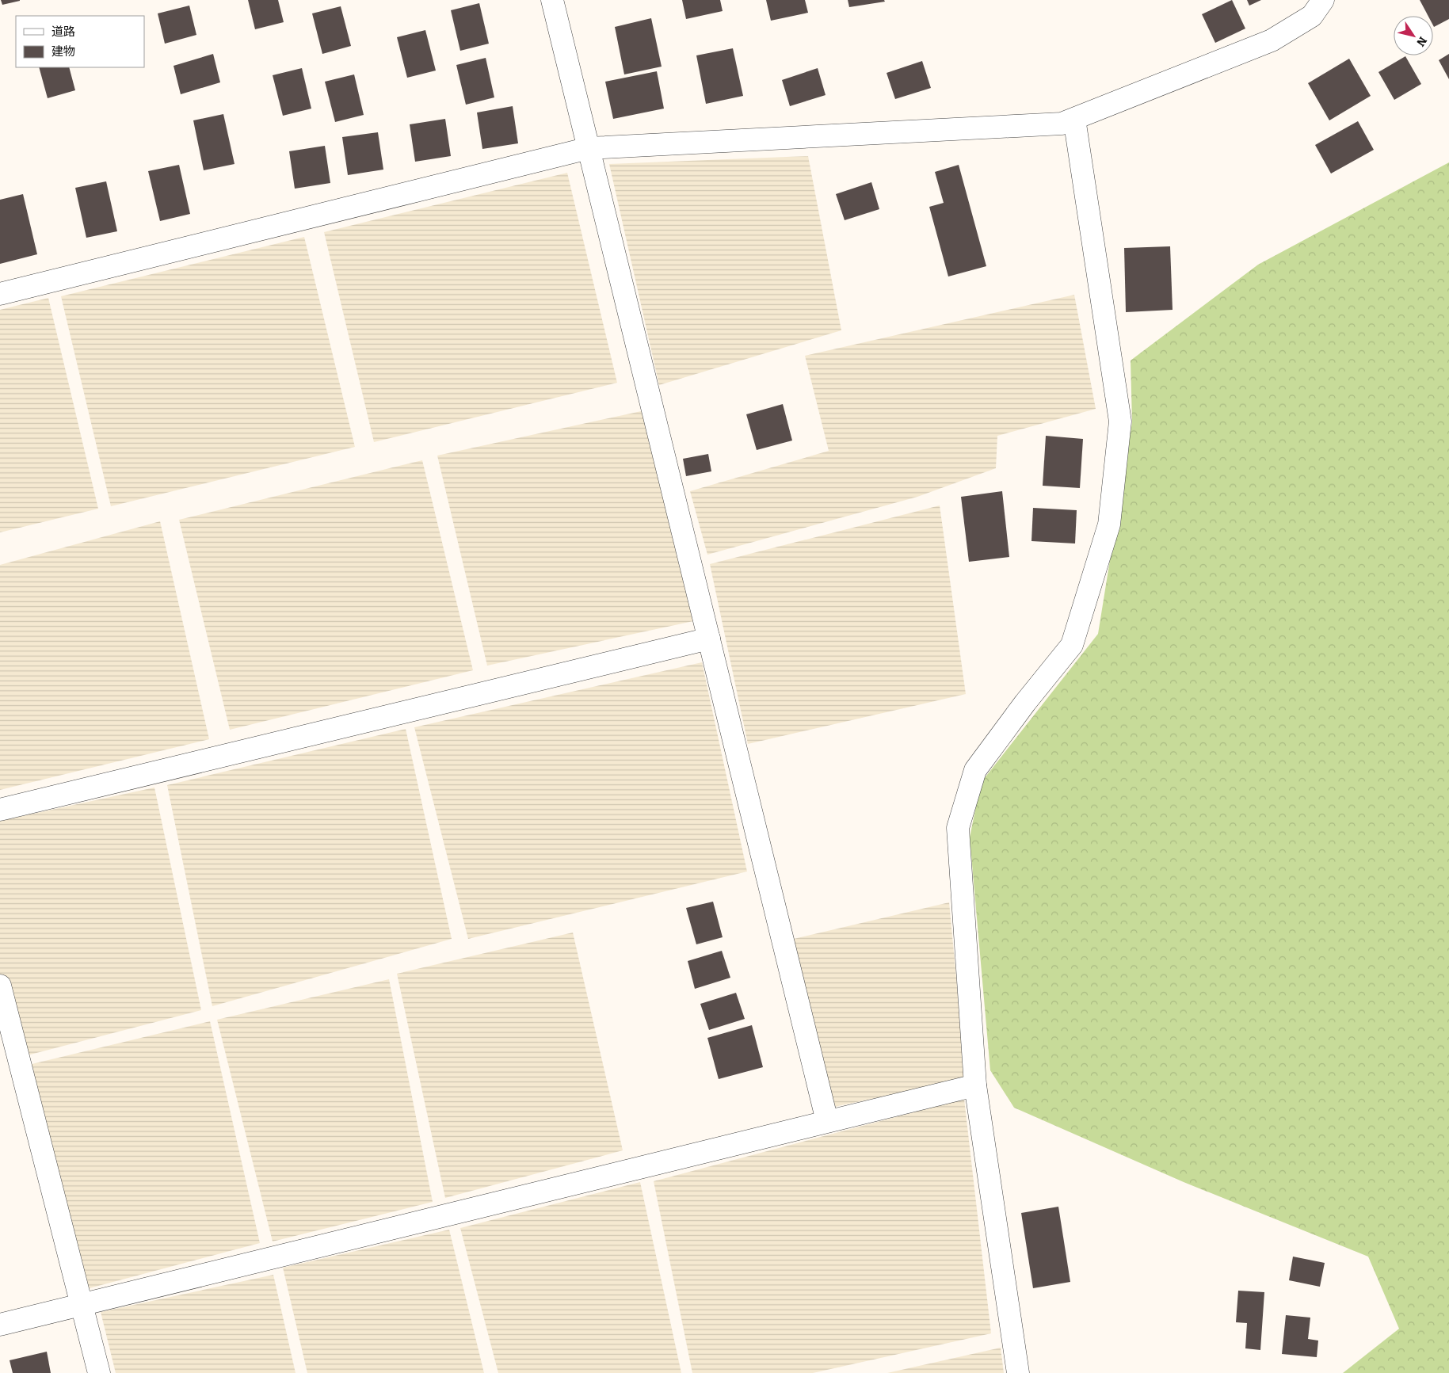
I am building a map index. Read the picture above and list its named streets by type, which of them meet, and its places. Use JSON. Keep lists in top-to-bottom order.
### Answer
{
  "legend": ["道路", "建物"],
  "north": "bottom right"
}
